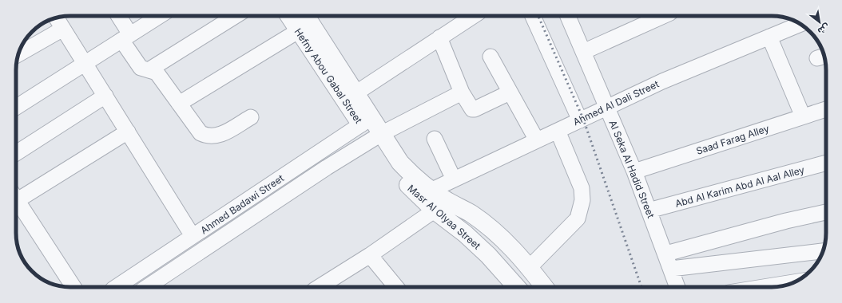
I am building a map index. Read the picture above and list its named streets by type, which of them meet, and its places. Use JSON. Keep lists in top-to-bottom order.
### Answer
{
  "streets": {
    "street": [
      "Hefny Abou Gabal Street",
      "Ahmed Al Dali Street",
      "Saad Farag Alley",
      "Al Seka Al Hadid Street",
      "Abd Al Karim Abd Al Aal Alley",
      "Ahmed Badawi Street",
      "Masr Al Olyaa Street"
    ]
  },
  "crossings": [
    ["Hefny Abou Gabal Street", "Ahmed Badawi Street"],
    ["Hefny Abou Gabal Street", "Masr Al Olyaa Street"],
    ["Ahmed Al Dali Street", "Al Seka Al Hadid Street"],
    ["Ahmed Al Dali Street", "Masr Al Olyaa Street"],
    ["Saad Farag Alley", "Al Seka Al Hadid Street"],
    ["Al Seka Al Hadid Street", "Abd Al Karim Abd Al Aal Alley"],
    ["Ahmed Badawi Street", "Masr Al Olyaa Street"]
  ],
  "north": "bottom right"
}
